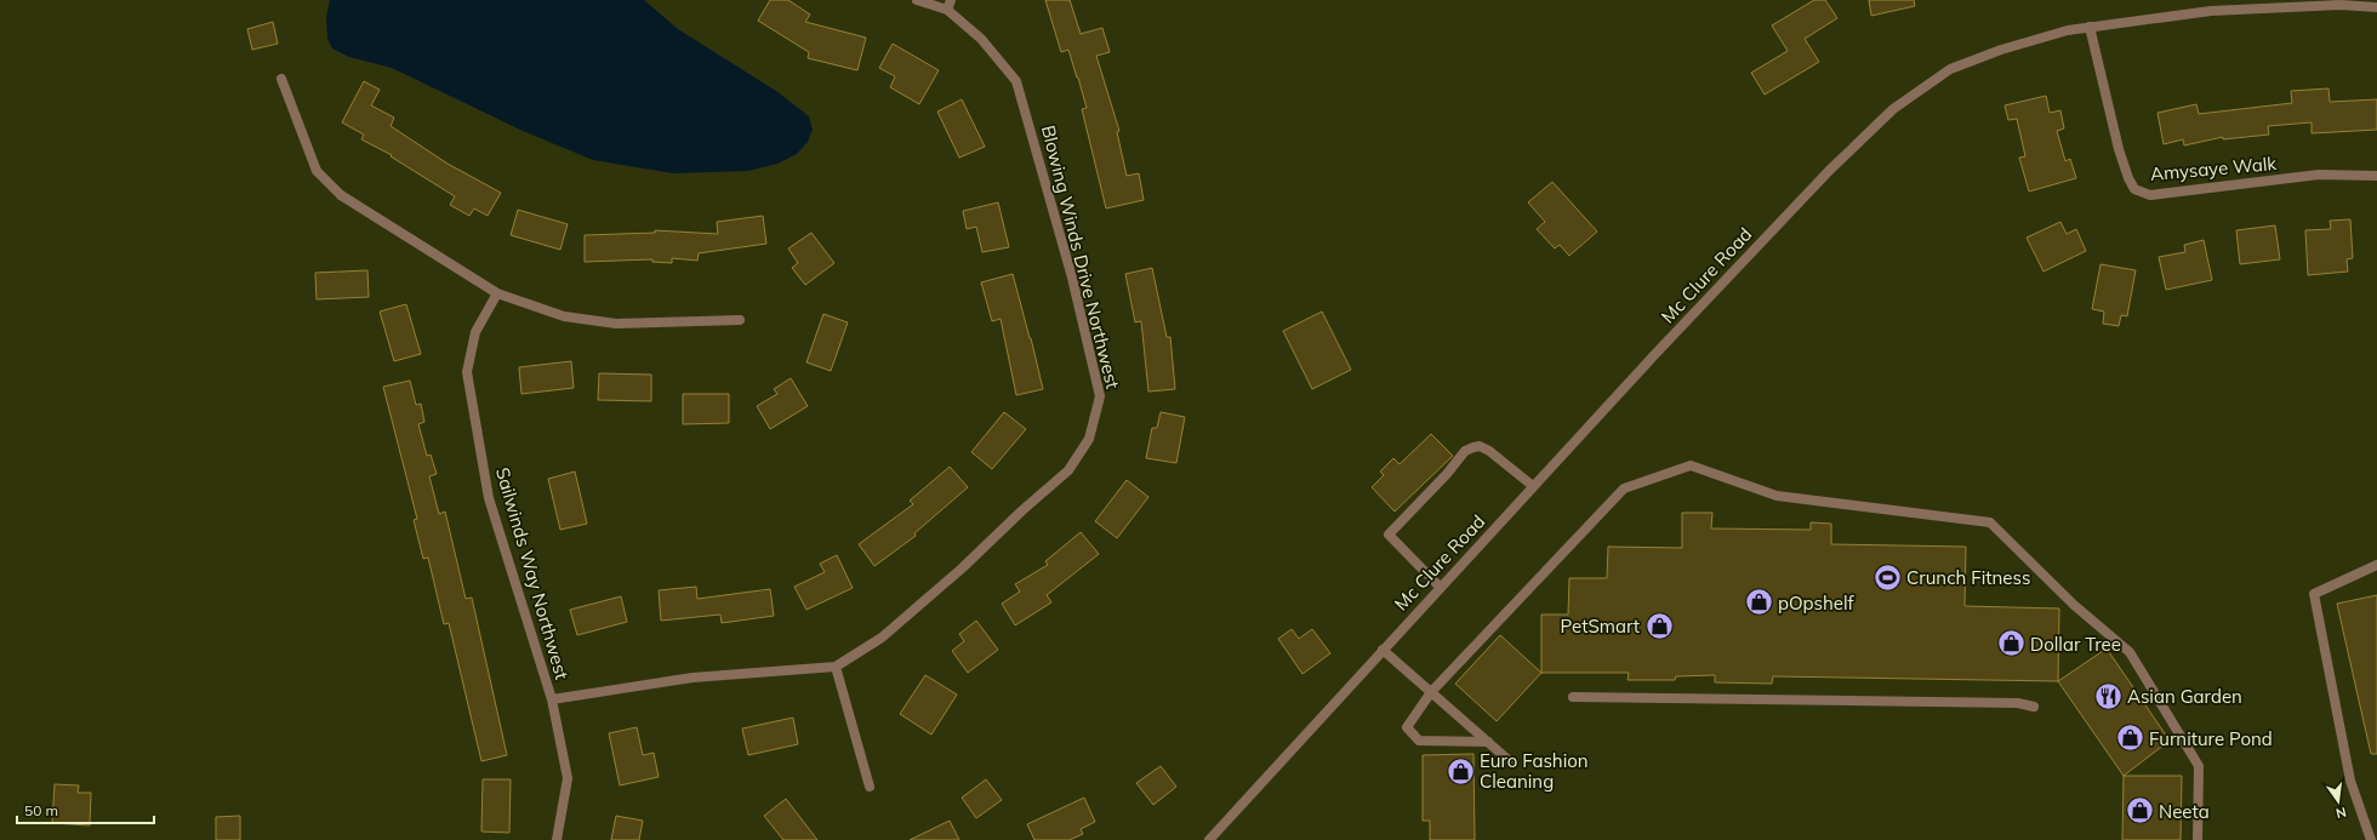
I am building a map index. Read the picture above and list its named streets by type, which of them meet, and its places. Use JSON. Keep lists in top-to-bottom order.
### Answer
{
  "streets": {
    "street": [
      "Amysaye Walk",
      "Blowing Winds Drive Northwest",
      "Mc Clure Road",
      "Sailwinds Way Northwest"
    ]
  },
  "crossings": [
    ["Amysaye Walk", "Mc Clure Road"],
    ["Blowing Winds Drive Northwest", "Sailwinds Way Northwest"]
  ],
  "places": {
    "sports": ["Crunch Fitness"],
    "shop": [
      "pOpshelf",
      "PetSmart",
      "Dollar Tree",
      "Furniture Pond",
      "Euro Fashion Cleaning",
      "Neeta"
    ],
    "restaurant": ["Asian Garden"]
  },
  "scale_bar": "50 m",
  "north": "bottom"
}
